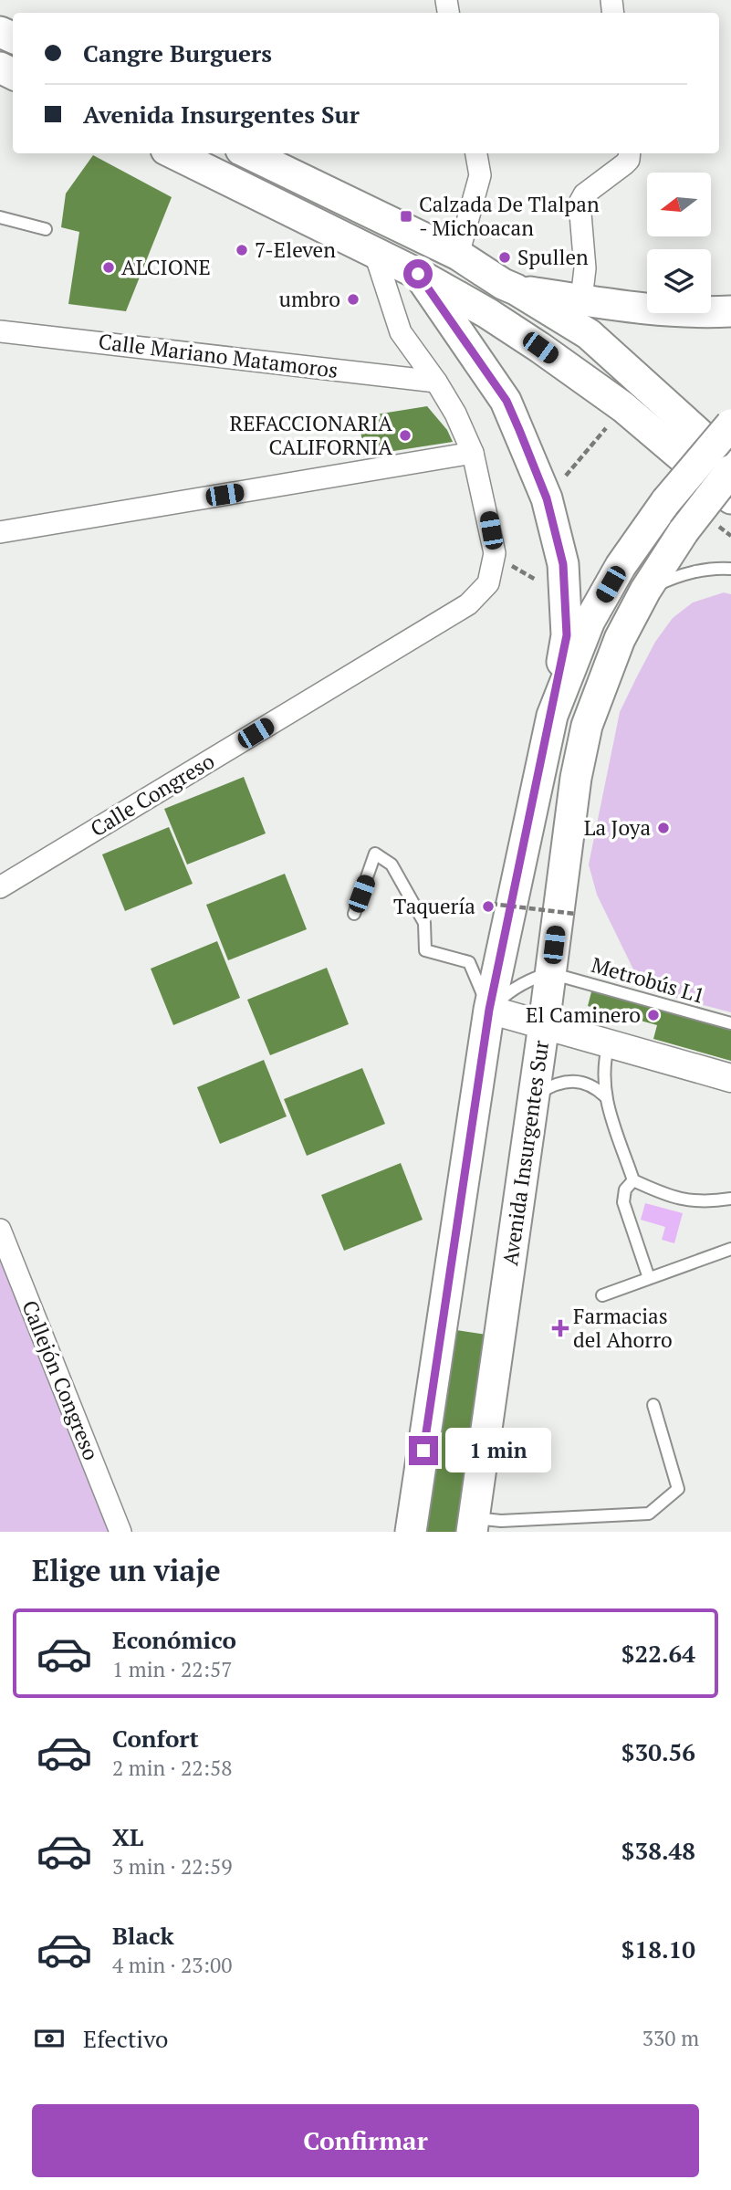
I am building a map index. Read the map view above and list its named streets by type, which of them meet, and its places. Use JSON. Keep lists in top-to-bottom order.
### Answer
{
  "streets": {
    "main road": ["Avenida Insurgentes Sur"],
    "street": ["Calle Mariano Matamoros", "Calle Congreso", "Callejón Congreso"],
    "lane": ["Metrobús L1"]
  },
  "crossings": [
    ["Metrobús L1", "Avenida Insurgentes Sur"]
  ],
  "places": {
    "transit": ["Calzada De Tlalpan - Michoacan"],
    "other": [
      "7-Eleven",
      "Spullen",
      "ALCIONE",
      "umbro",
      "REFACCIONARIA CALIFORNIA",
      "La Joya",
      "Taquería",
      "El Caminero"
    ],
    "health": ["Farmacias del Ahorro"]
  },
  "north": "left",
  "page": {
    "banner": ["Cangre Burguers", "Avenida Insurgentes Sur"],
    "bubble": "1 min",
    "heading": "Elige un viaje",
    "list": [
      {
        "name": "Económico",
        "note": "1 min · 22:57",
        "value": "$22.64"
      },
      {
        "name": "Confort",
        "note": "2 min · 22:58",
        "value": "$30.56"
      },
      {
        "name": "XL",
        "note": "3 min · 22:59",
        "value": "$38.48"
      },
      {
        "name": "Black",
        "note": "4 min · 23:00",
        "value": "$18.10"
      }
    ],
    "pay": ["Efectivo", "330 m"],
    "buttons": "Confirmar"
  }
}
